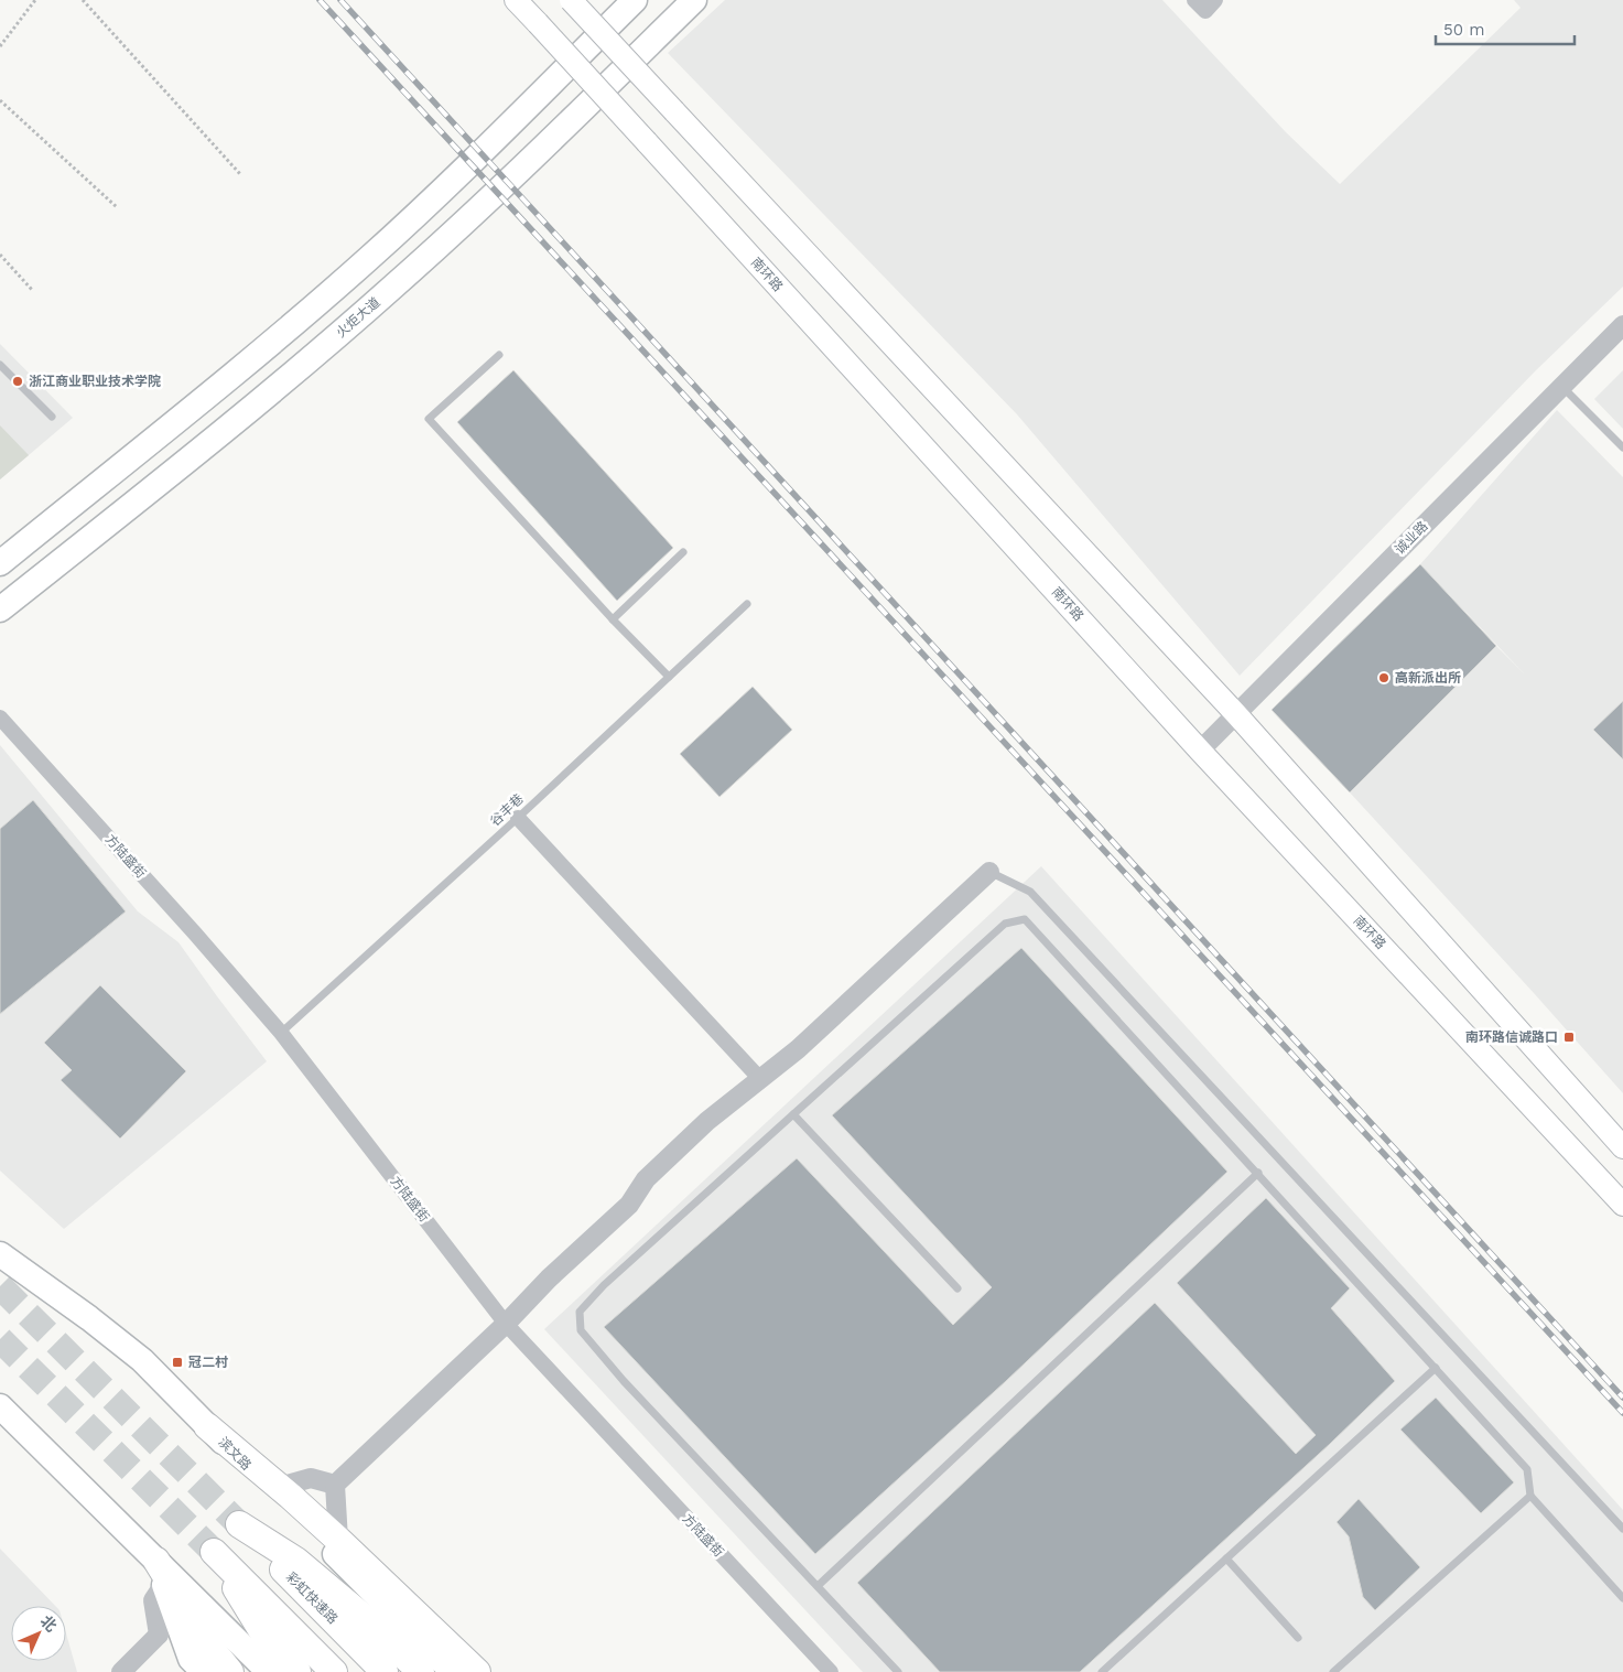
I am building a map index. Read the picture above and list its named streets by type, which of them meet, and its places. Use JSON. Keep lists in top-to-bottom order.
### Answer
{
  "streets": {
    "highway": ["彩虹快速路"],
    "main road": ["南环路", "火炬大道", "滨文路"],
    "street": ["诚业路", "方陆盛街"],
    "lane": ["谷丰巷"]
  },
  "crossings": [
    ["南环路", "诚业路"],
    ["谷丰巷", "方陆盛街"]
  ],
  "places": {
    "other": ["浙江商业职业技术学院", "高新派出所"],
    "transit": ["南环路信诚路口", "冠二村"]
  },
  "scale_bar": "50 m",
  "north": "top right"
}
